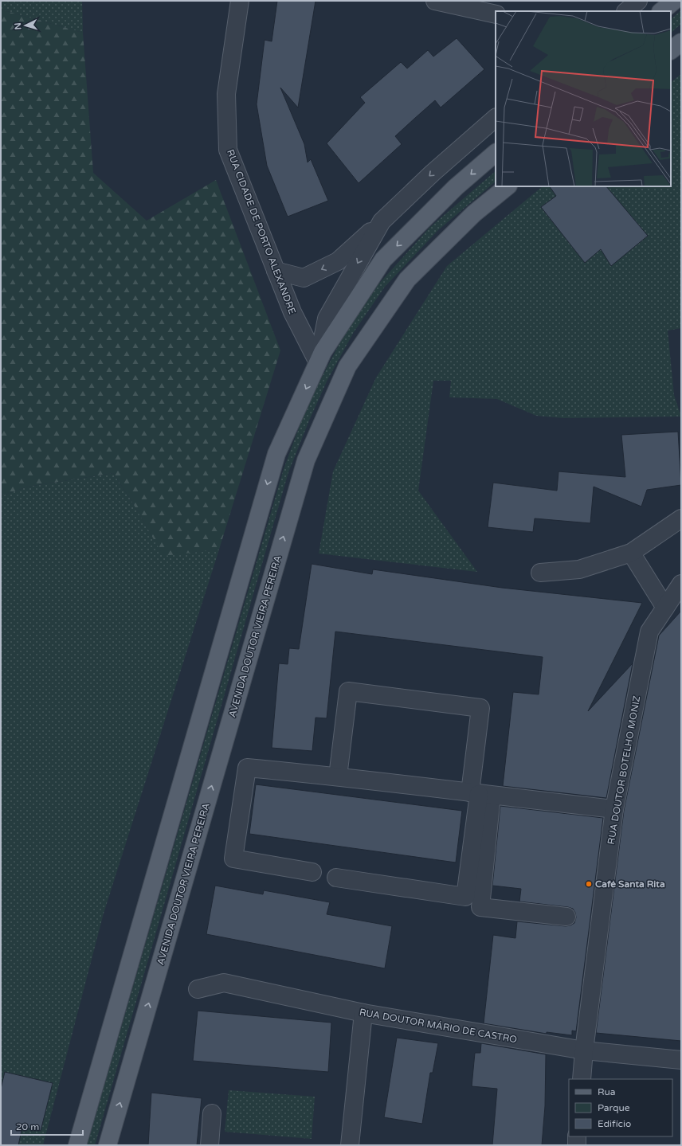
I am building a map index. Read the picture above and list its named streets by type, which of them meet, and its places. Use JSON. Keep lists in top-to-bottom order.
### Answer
{
  "streets": {
    "main road": ["AVENIDA DOUTOR VIEIRA PEREIRA"],
    "street": ["RUA CIDADE DE PORTO ALEXANDRE", "RUA DOUTOR BOTELHO MONIZ", "RUA DOUTOR MÁRIO DE CASTRO"]
  },
  "crossings": [
    ["RUA DOUTOR BOTELHO MONIZ", "RUA DOUTOR MÁRIO DE CASTRO"]
  ],
  "places": ["Café Santa Rita"],
  "legend": ["Rua", "Parque", "Edifício"],
  "scale_bar": "20 m",
  "north": "left"
}
